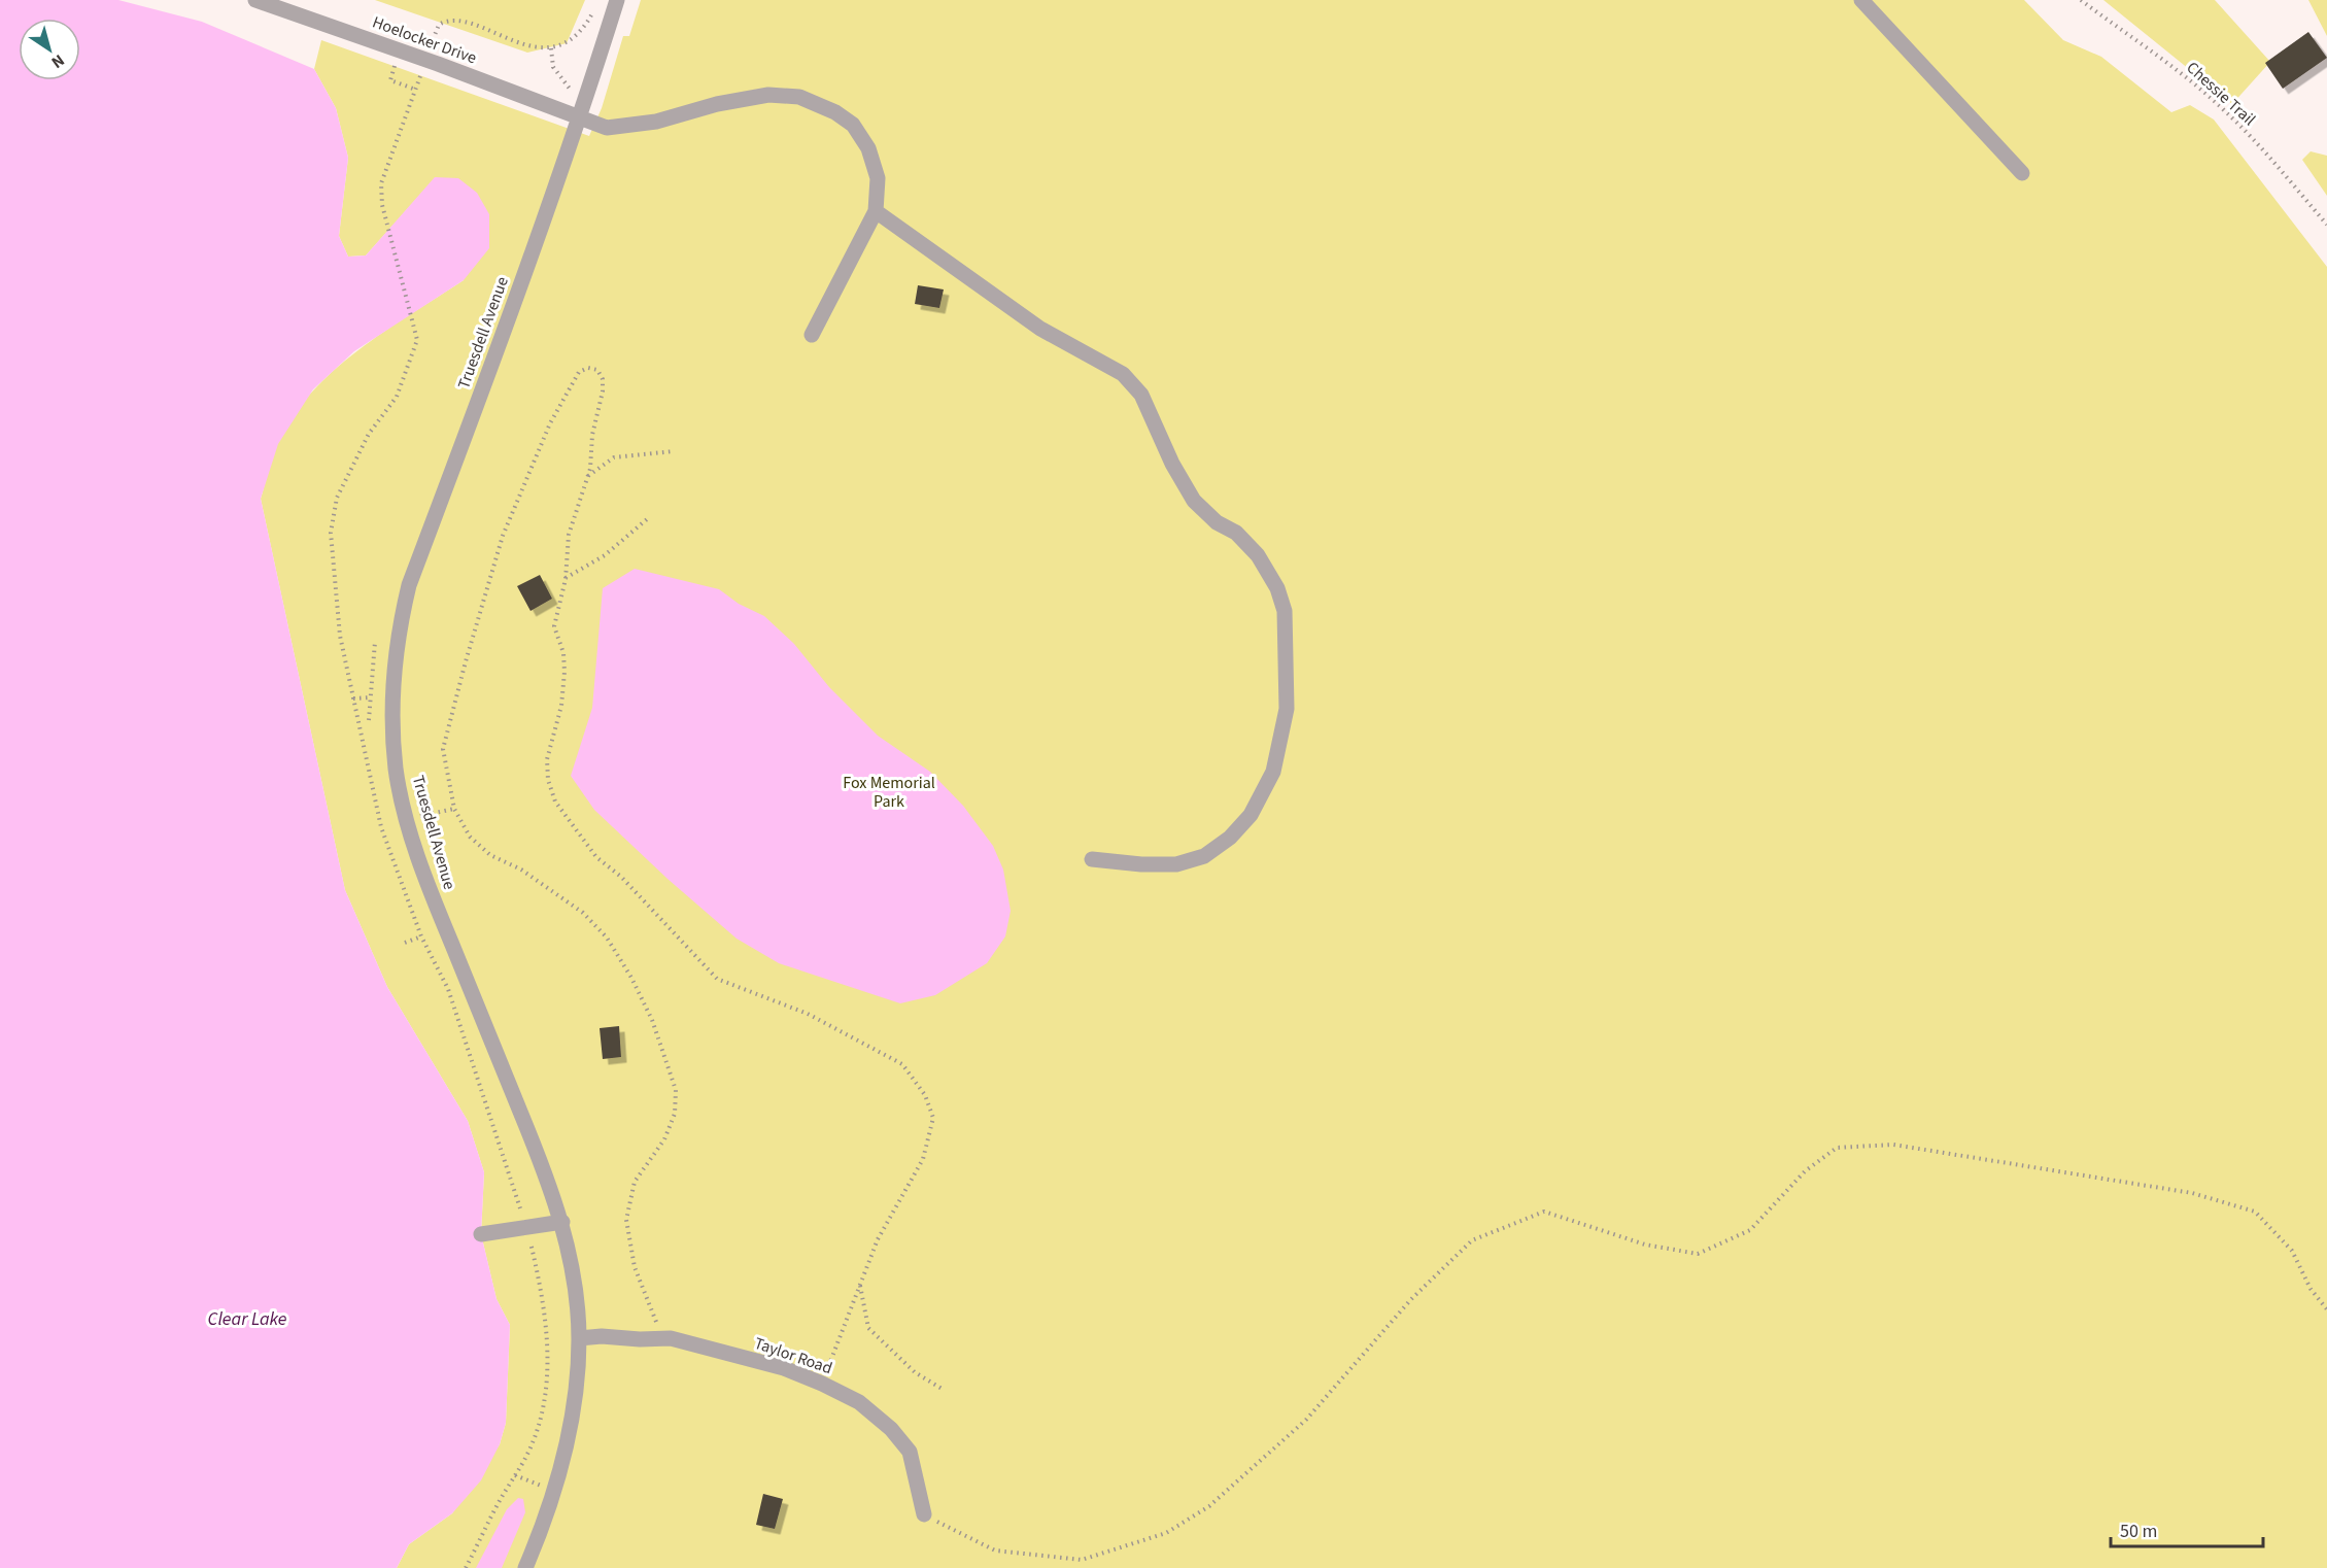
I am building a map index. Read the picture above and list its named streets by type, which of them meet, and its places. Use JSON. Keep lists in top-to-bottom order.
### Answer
{
  "streets": {
    "street": ["Hoelocker Drive", "Truesdell Avenue", "Taylor Road"],
    "path": ["Chessie Trail"]
  },
  "crossings": [
    ["Hoelocker Drive", "Truesdell Avenue"],
    ["Truesdell Avenue", "Taylor Road"]
  ],
  "water": ["Clear Lake"],
  "parks": ["Fox Memorial Park"],
  "scale_bar": "50 m",
  "north": "bottom right"
}
